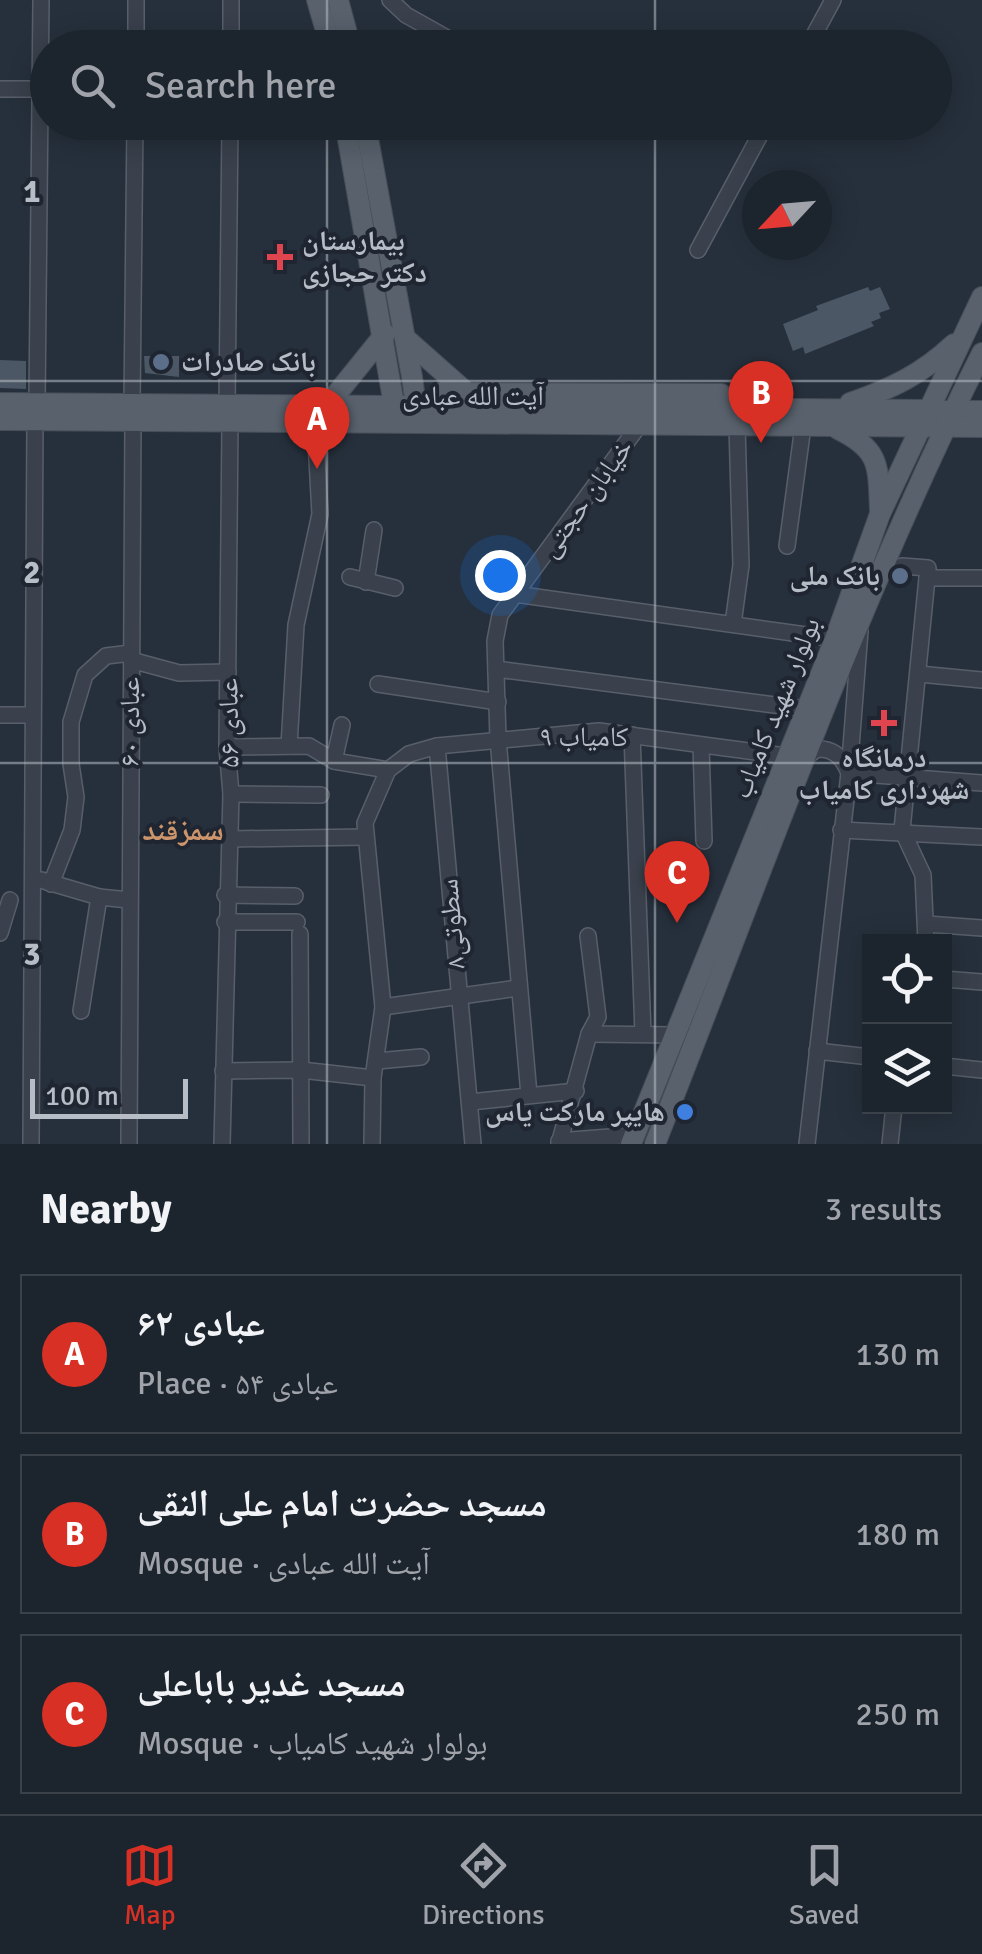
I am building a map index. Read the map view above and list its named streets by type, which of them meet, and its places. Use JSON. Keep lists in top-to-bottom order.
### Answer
{
  "streets": {
    "main road": ["آیت الله عبادی", "بولوار شهید کامیاب"],
    "street": [
      "خیابان حجتی",
      "عبادی ۶۰",
      "عبادی ۵۶",
      "کامیاب ۹",
      "سطوتی۸"
    ]
  },
  "crossings": [
    ["آیت الله عبادی", "خیابان حجتی"],
    ["آیت الله عبادی", "بولوار شهید کامیاب"],
    ["آیت الله عبادی", "عبادی ۶۰"],
    ["آیت الله عبادی", "عبادی ۵۶"],
    ["خیابان حجتی", "کامیاب ۹"],
    ["بولوار شهید کامیاب", "کامیاب ۹"],
    ["کامیاب ۹", "سطوتی۸"]
  ],
  "districts": ["سمزقند"],
  "places": {
    "health": ["بیمارستان دکتر حجازی", "درمانگاه شهرداری کامیاب"],
    "other": ["بانک صادرات", "بانک ملی", "هایپر مارکت یاس"]
  },
  "scale_bar": "100 m",
  "north": "bottom left",
  "page": {
    "search": "Search here",
    "pins": ["B", "A", "C"],
    "scale": "100 m",
    "heading": ["Nearby", "3 results"],
    "list": [
      {
        "mark": "A",
        "name": "عبادی ۶۲",
        "note": "Place · عبادی ۵۴",
        "value": "130 m"
      },
      {
        "mark": "B",
        "name": "مسجد حضرت امام علی النقی",
        "note": "Mosque · آیت الله عبادی",
        "value": "180 m"
      },
      {
        "mark": "C",
        "name": "مسجد غدیر باباعلی",
        "note": "Mosque · بولوار شهید کامیاب",
        "value": "250 m"
      }
    ],
    "nav": ["Map", "Directions", "Saved"]
  },
  "grid": {
    "rows": ["1", "2", "3"]
  }
}
